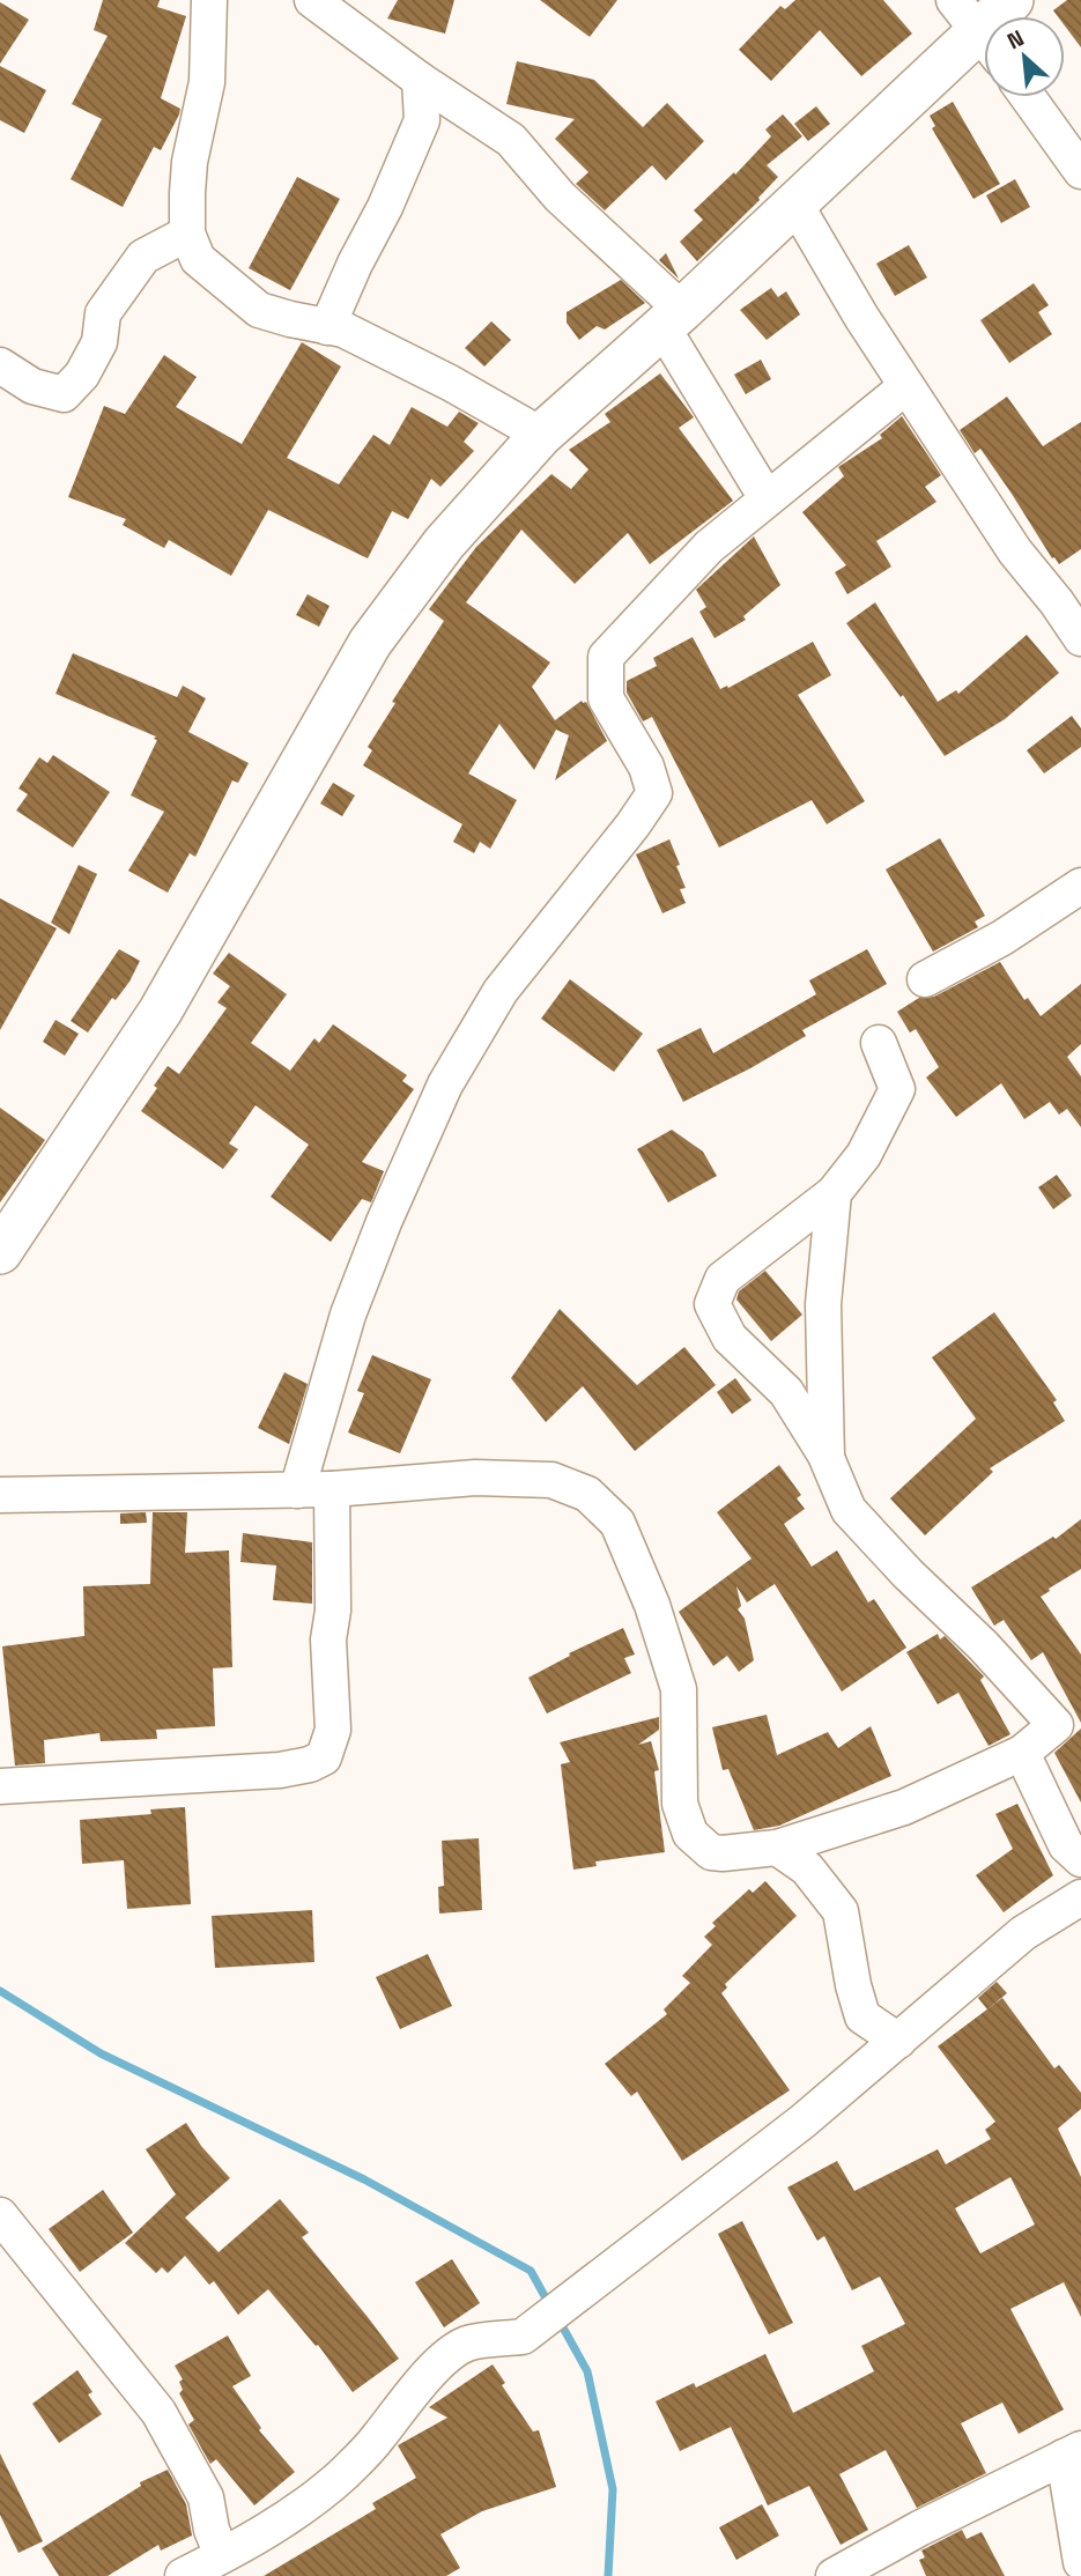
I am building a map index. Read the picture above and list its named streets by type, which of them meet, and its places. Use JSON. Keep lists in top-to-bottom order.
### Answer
{
  "north": "top left"
}
